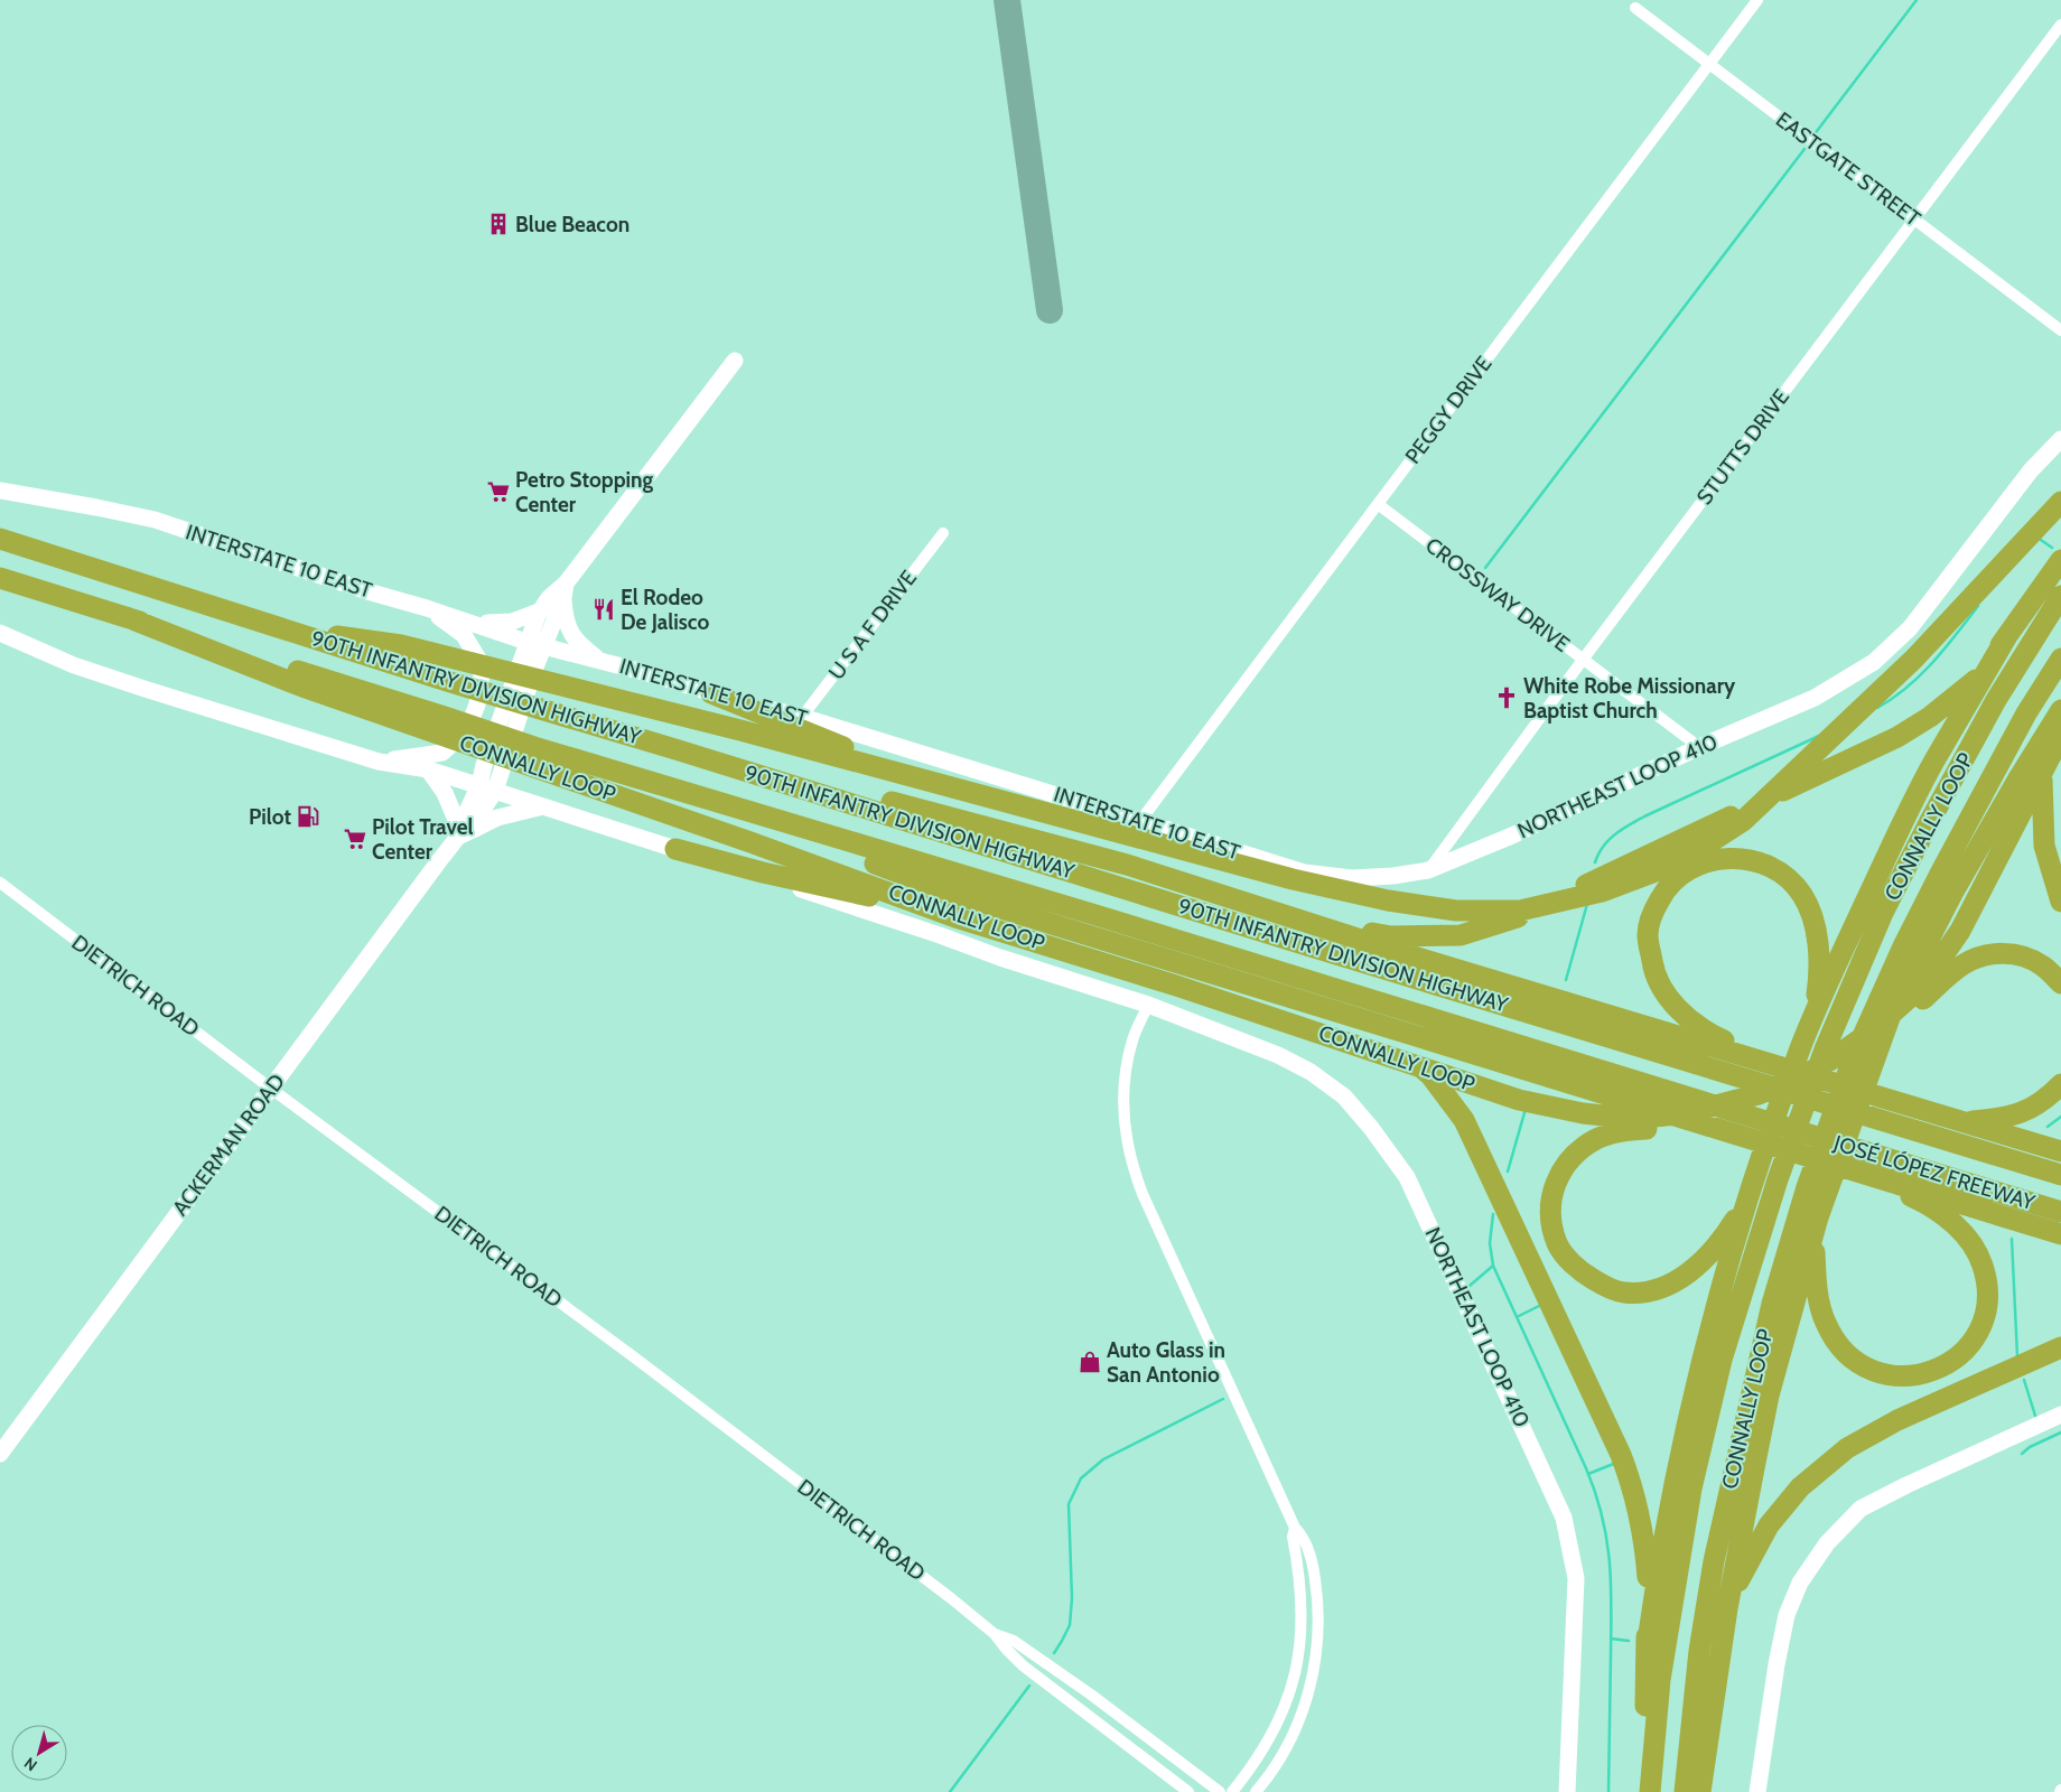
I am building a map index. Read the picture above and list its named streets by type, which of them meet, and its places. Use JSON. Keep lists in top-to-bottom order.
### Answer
{
  "streets": {
    "highway": ["90TH INFANTRY DIVISION HIGHWAY", "CONNALLY LOOP", "JOSÉ LÓPEZ FREEWAY"],
    "main road": ["INTERSTATE 10 EAST", "NORTHEAST LOOP 410", "ACKERMAN ROAD"],
    "street": [
      "EASTGATE STREET",
      "PEGGY DRIVE",
      "STUTTS DRIVE",
      "CROSSWAY DRIVE",
      "U S A F DRIVE",
      "DIETRICH ROAD"
    ]
  },
  "crossings": [
    ["EASTGATE STREET", "PEGGY DRIVE"],
    ["EASTGATE STREET", "STUTTS DRIVE"],
    ["PEGGY DRIVE", "INTERSTATE 10 EAST"],
    ["PEGGY DRIVE", "CROSSWAY DRIVE"],
    ["STUTTS DRIVE", "INTERSTATE 10 EAST"],
    ["STUTTS DRIVE", "CROSSWAY DRIVE"],
    ["STUTTS DRIVE", "NORTHEAST LOOP 410"],
    ["INTERSTATE 10 EAST", "U S A F DRIVE"],
    ["INTERSTATE 10 EAST", "NORTHEAST LOOP 410"],
    ["INTERSTATE 10 EAST", "ACKERMAN ROAD"],
    ["CROSSWAY DRIVE", "NORTHEAST LOOP 410"],
    ["90TH INFANTRY DIVISION HIGHWAY", "CONNALLY LOOP"],
    ["90TH INFANTRY DIVISION HIGHWAY", "JOSÉ LÓPEZ FREEWAY"],
    ["DIETRICH ROAD", "ACKERMAN ROAD"]
  ],
  "places": {
    "building": ["Blue Beacon"],
    "supermarket": ["Petro Stopping Center", "Pilot Travel Center"],
    "restaurant": ["El Rodeo De Jalisco"],
    "church": ["White Robe Missionary Baptist Church"],
    "fuel station": ["Pilot"],
    "shop": ["Auto Glass in San Antonio"]
  },
  "north": "bottom left"
}
